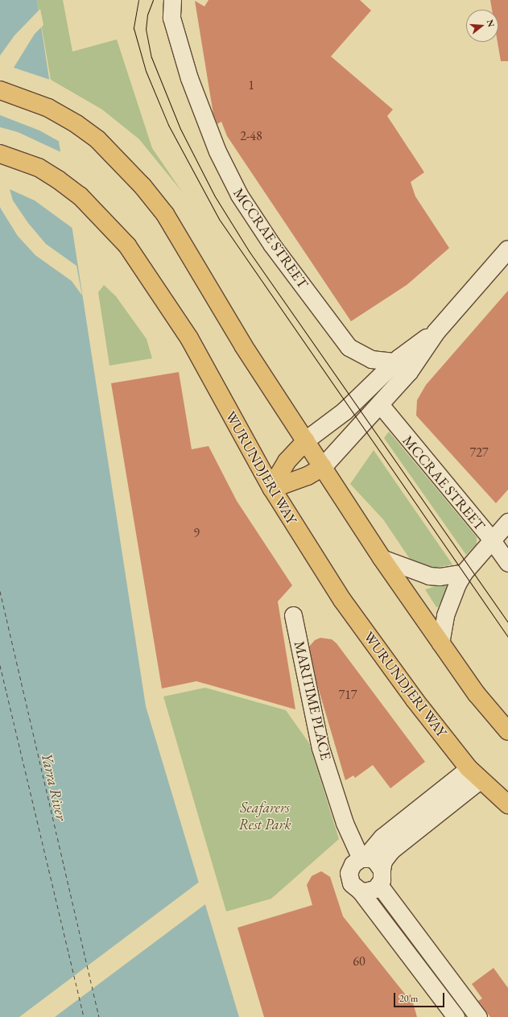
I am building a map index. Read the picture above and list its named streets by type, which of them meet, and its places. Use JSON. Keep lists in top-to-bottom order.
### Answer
{
  "streets": {
    "highway": ["WURUNDJERI WAY"],
    "street": ["MCCRAE STREET", "MARITIME PLACE"]
  },
  "water": ["Yarra River"],
  "parks": ["Seafarers Rest Park"],
  "house_numbers": [
    "1",
    "2-48",
    "727",
    "9",
    "717",
    "60"
  ],
  "scale_bar": "20 m",
  "north": "right"
}
